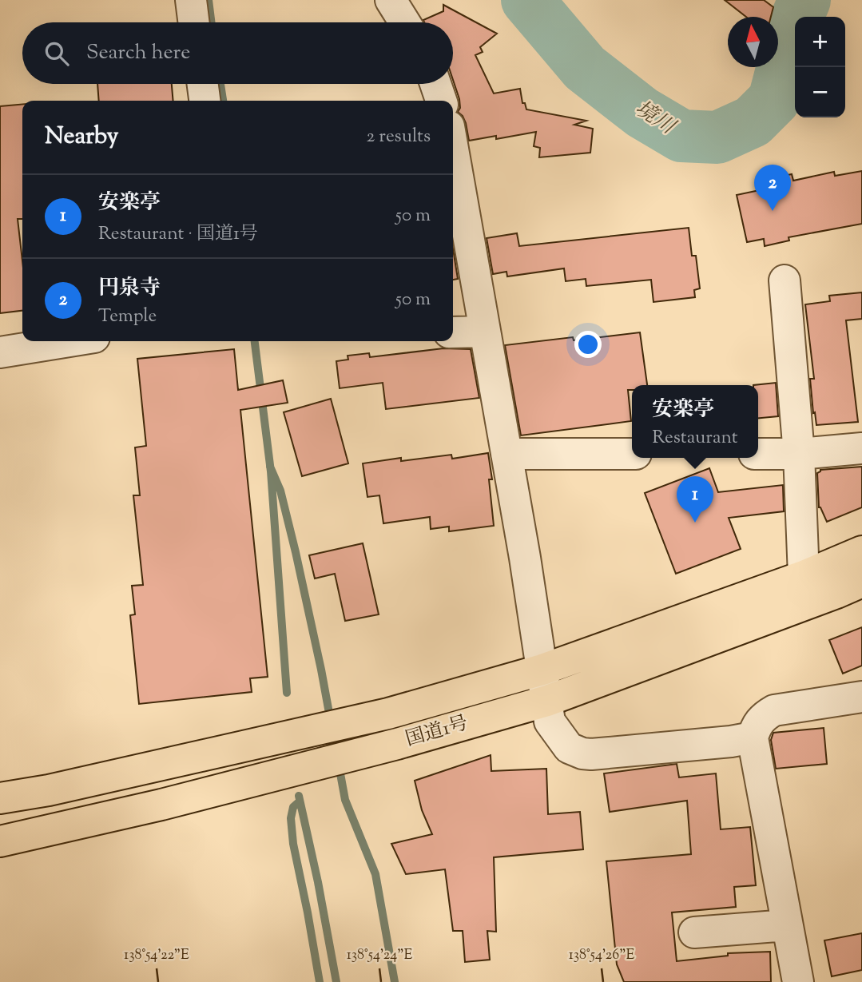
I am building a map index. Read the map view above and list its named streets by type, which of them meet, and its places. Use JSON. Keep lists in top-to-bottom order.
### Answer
{
  "streets": {
    "highway": ["国道1号"]
  },
  "water": ["境川"],
  "north": "top",
  "page": {
    "map_buttons": ["+", "−"],
    "search": "Search here",
    "heading": ["Nearby", "2 results"],
    "pins": ["2", "1"],
    "list": [
      {
        "mark": "1",
        "name": "安楽亭",
        "note": "Restaurant · 国道1号",
        "value": "50 m"
      },
      {
        "mark": "2",
        "name": "円泉寺",
        "note": "Temple",
        "value": "50 m"
      }
    ],
    "popup": ["安楽亭", "Restaurant"]
  },
  "coordinates": ["138°54'22\"E", "138°54'24\"E", "138°54'26\"E"]
}
